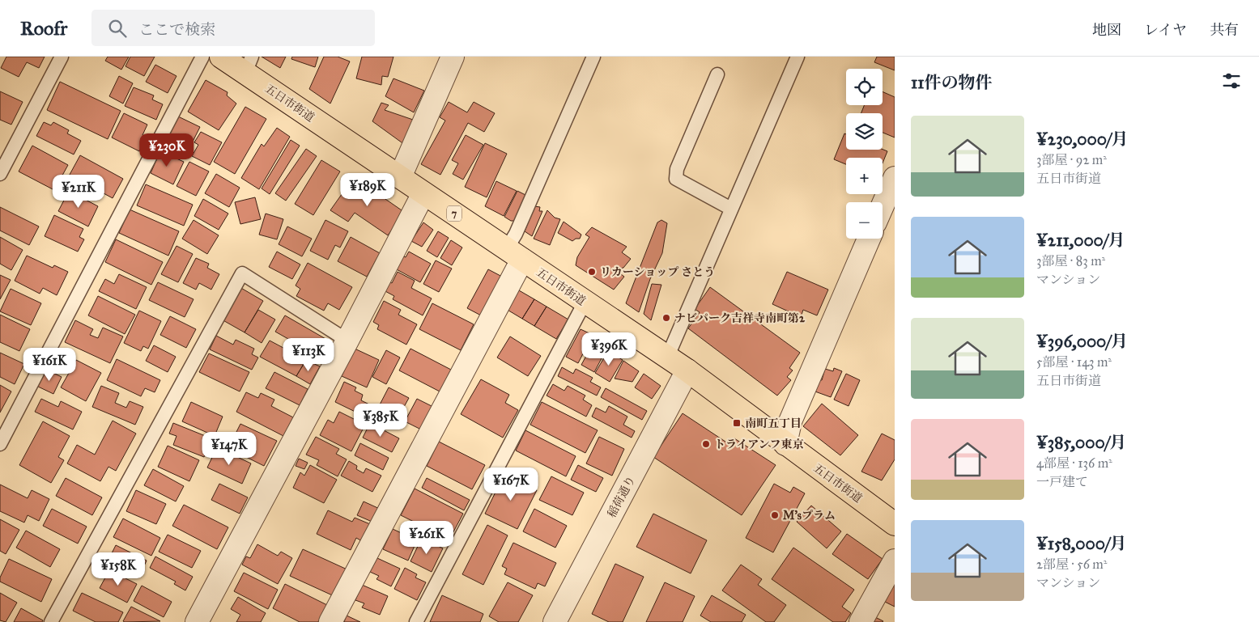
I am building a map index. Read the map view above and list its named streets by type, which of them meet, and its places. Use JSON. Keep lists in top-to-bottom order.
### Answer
{
  "streets": {
    "main road": ["五日市街道", "7"],
    "street": ["稲荷通り"]
  },
  "crossings": [
    ["五日市街道", "稲荷通り"]
  ],
  "places": {
    "other": [
      "リカーショップ さとう",
      "ナビパーク吉祥寺南町第2",
      "トライアンフ東京",
      "M'sプラム"
    ],
    "transit": ["南町五丁目"]
  },
  "page": {
    "header": "Roofr",
    "search": "ここで検索",
    "nav": ["地図", "レイヤ", "共有"],
    "heading": "11件の物件",
    "map_buttons": ["+", "−"],
    "list": [
      {
        "name": "¥230,000/月",
        "note": "3部屋 · 92 m² · 五日市街道"
      },
      {
        "name": "¥211,000/月",
        "note": "3部屋 · 83 m² · マンション"
      },
      {
        "name": "¥396,000/月",
        "note": "5部屋 · 143 m² · 五日市街道"
      },
      {
        "name": "¥385,000/月",
        "note": "4部屋 · 136 m² · 一戸建て"
      },
      {
        "name": "¥158,000/月",
        "note": "2部屋 · 56 m² · マンション"
      }
    ],
    "price": [
      "¥230K",
      "¥189K",
      "¥211K",
      "¥396K",
      "¥113K",
      "¥161K",
      "¥385K",
      "¥147K",
      "¥167K",
      "¥261K",
      "¥158K"
    ]
  }
}
